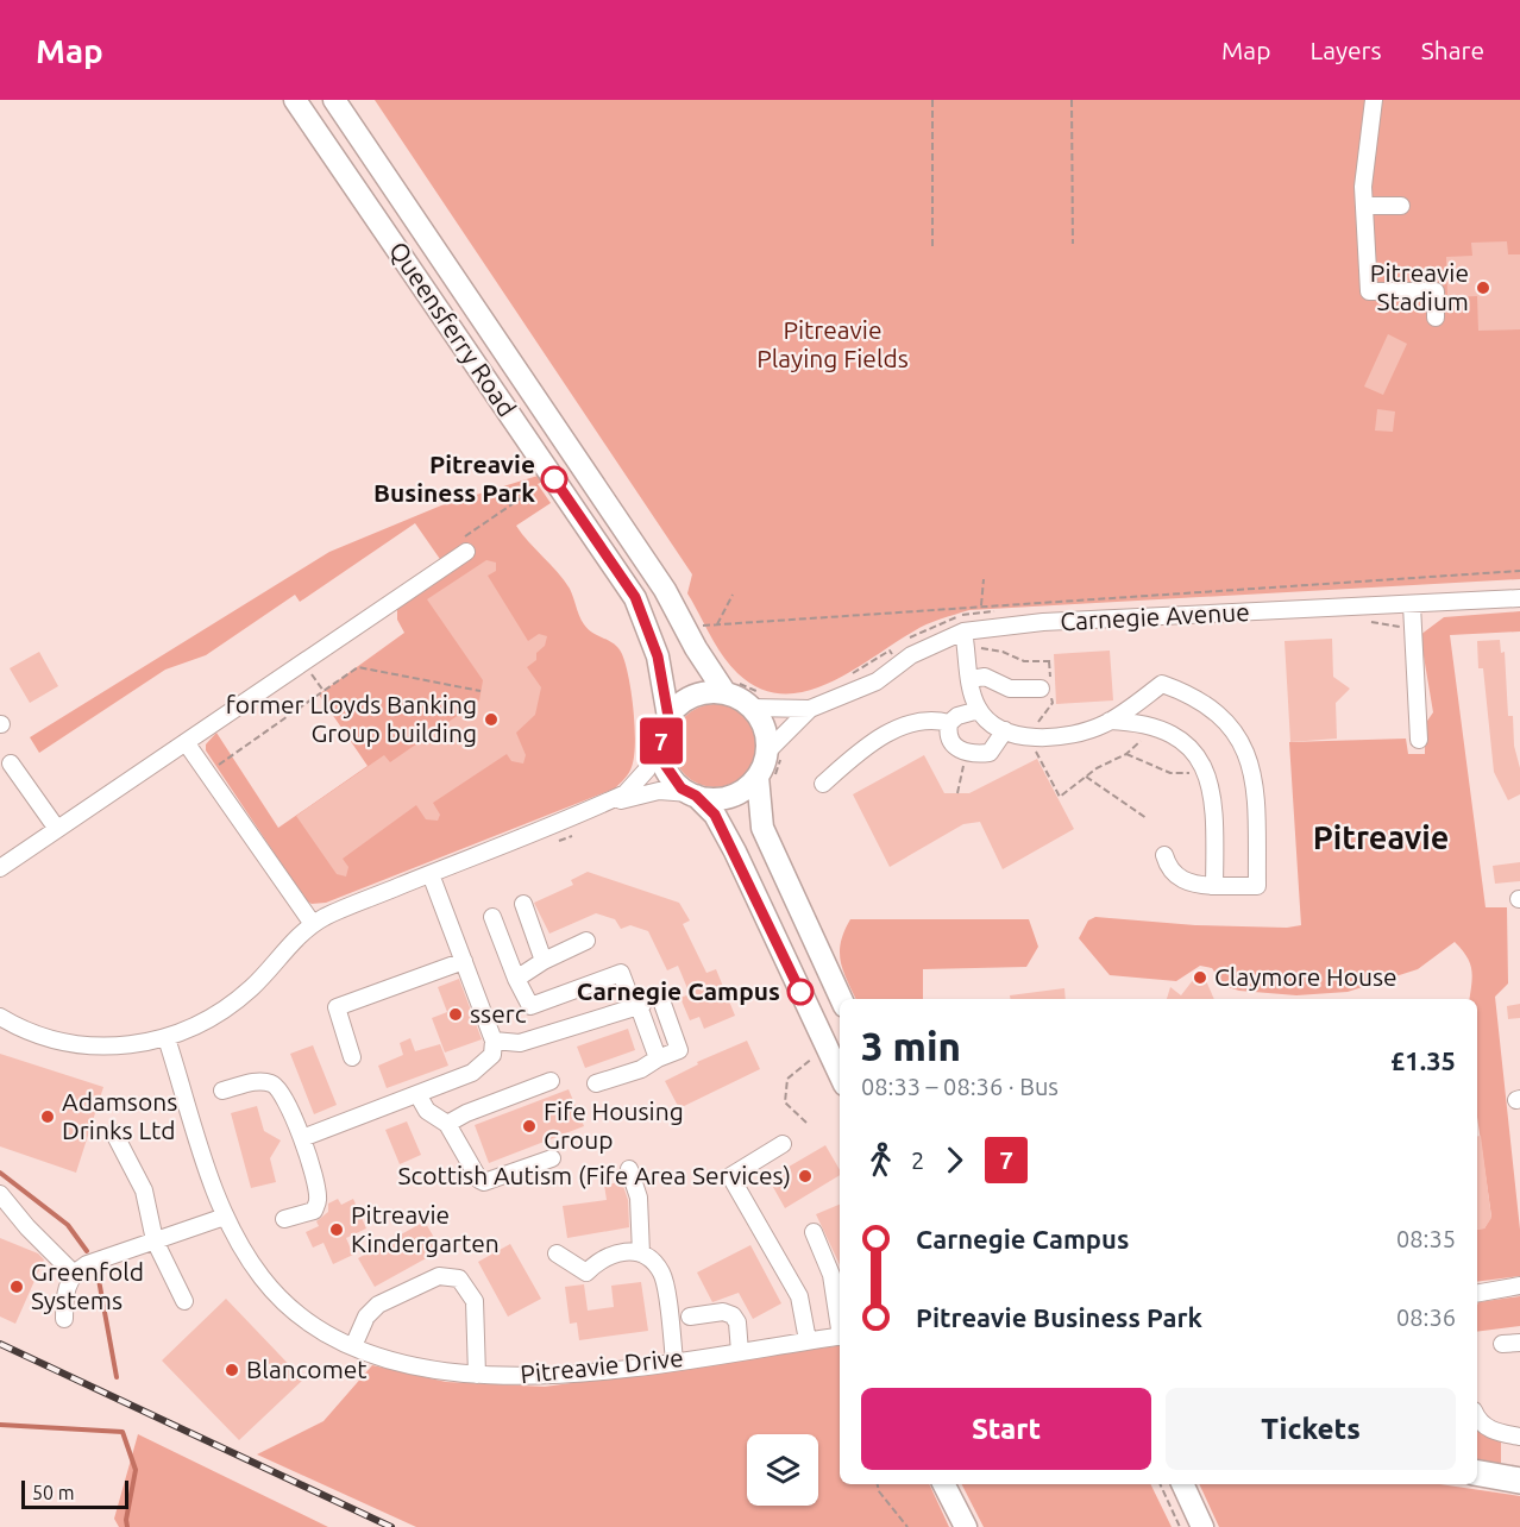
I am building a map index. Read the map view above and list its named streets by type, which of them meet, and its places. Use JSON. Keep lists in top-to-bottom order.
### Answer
{
  "streets": {
    "main road": ["Queensferry Road"],
    "street": ["Carnegie Avenue", "Pitreavie Drive"]
  },
  "districts": ["Pitreavie"],
  "parks": ["Pitreavie Playing Fields"],
  "places": [
    "Pitreavie Stadium",
    "Pitreavie Business Park",
    "former Lloyds Banking Group building",
    "Claymore House",
    "Carnegie Campus",
    "sserc",
    "Adamsons Drinks Ltd",
    "Fife Housing Group",
    "Scottish Autism (Fife Area Services)",
    "Pitreavie Kindergarten",
    "Greenfold Systems",
    "Blancomet"
  ],
  "lines": ["bus line 7"],
  "scale_bar": "50 m",
  "page": {
    "header": "Map",
    "nav": ["Map", "Layers", "Share"],
    "on_map": "7",
    "heading": ["3 min", "08:33 – 08:36 · Bus", "£1.35"],
    "legs": ["2", "7"],
    "list": [
      {
        "name": "Carnegie Campus",
        "value": "08:35"
      },
      {
        "name": "Pitreavie Business Park",
        "value": "08:36"
      }
    ],
    "buttons": ["Start", "Tickets"],
    "scale": "50 m"
  }
}
